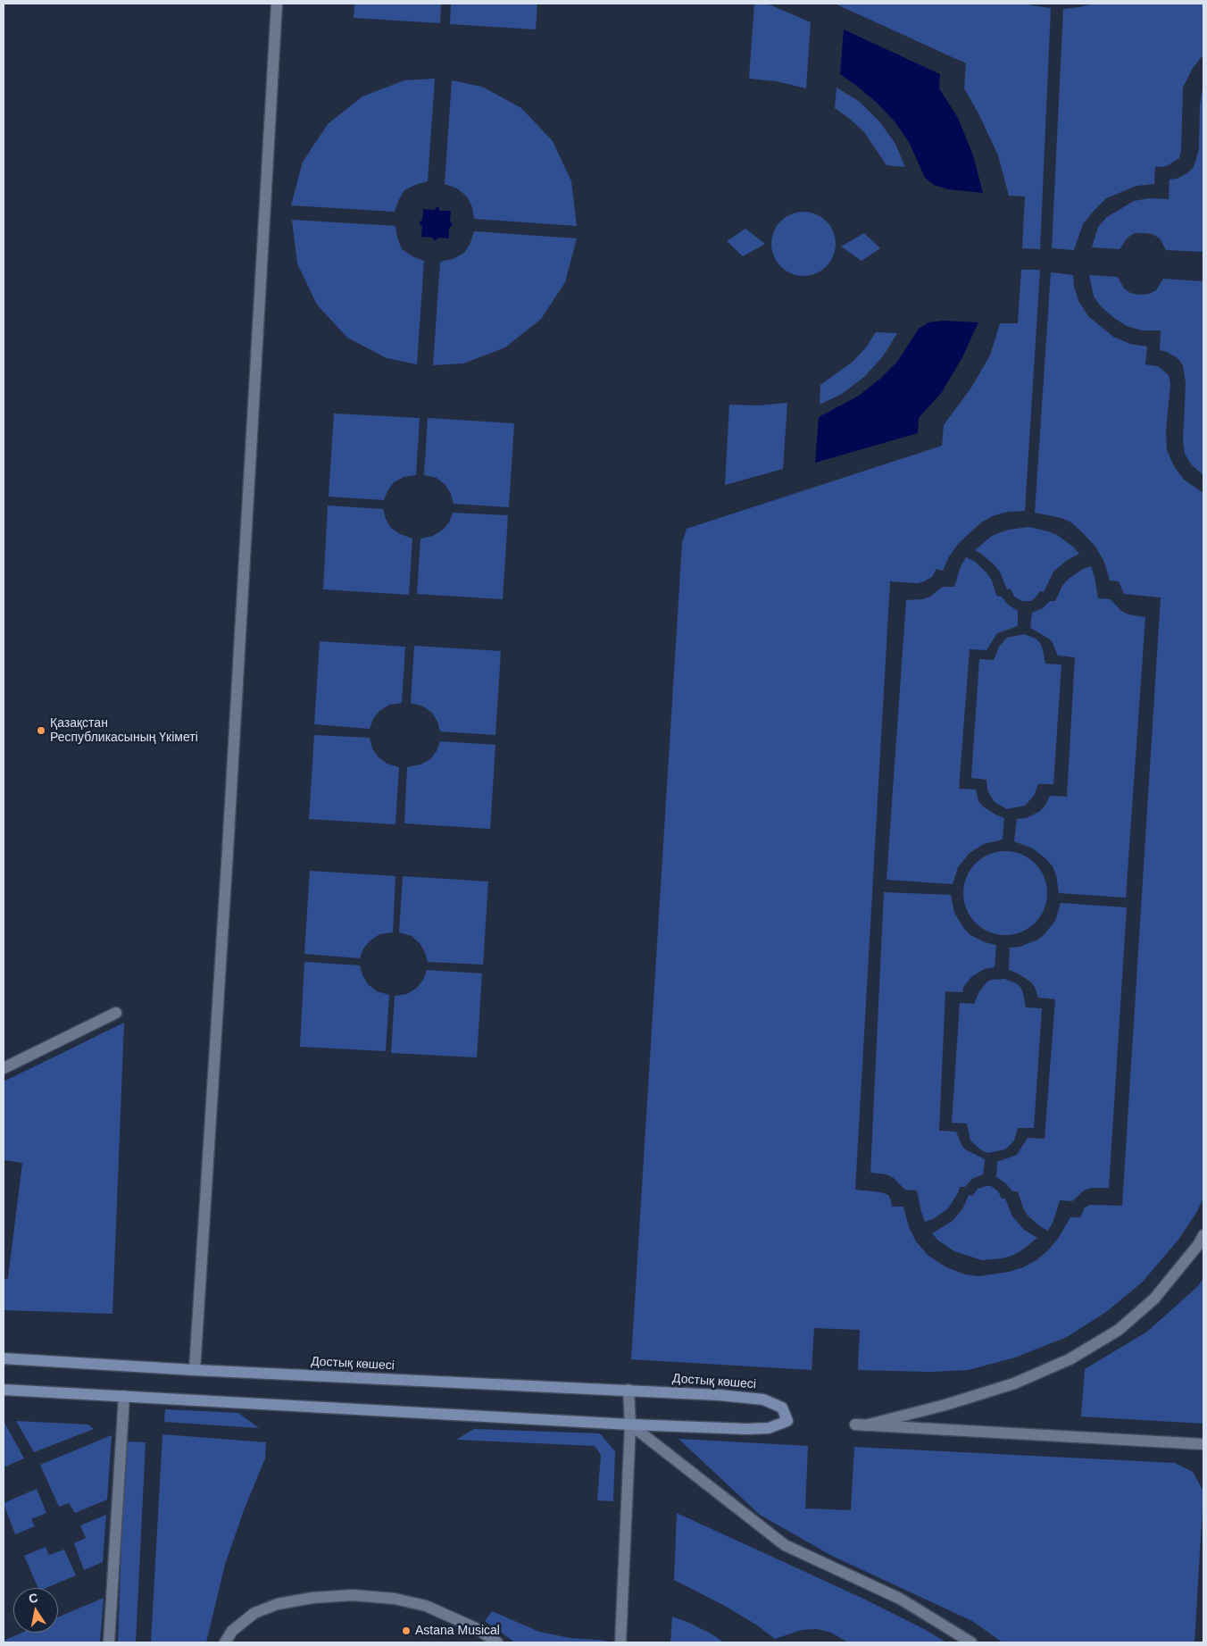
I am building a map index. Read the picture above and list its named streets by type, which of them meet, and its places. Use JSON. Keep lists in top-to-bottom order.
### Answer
{
  "streets": {
    "street": ["Достық көшесі"]
  },
  "places": ["Қазақстан Республикасының Үкіметі", "Astana Musical"],
  "north": "top"
}
